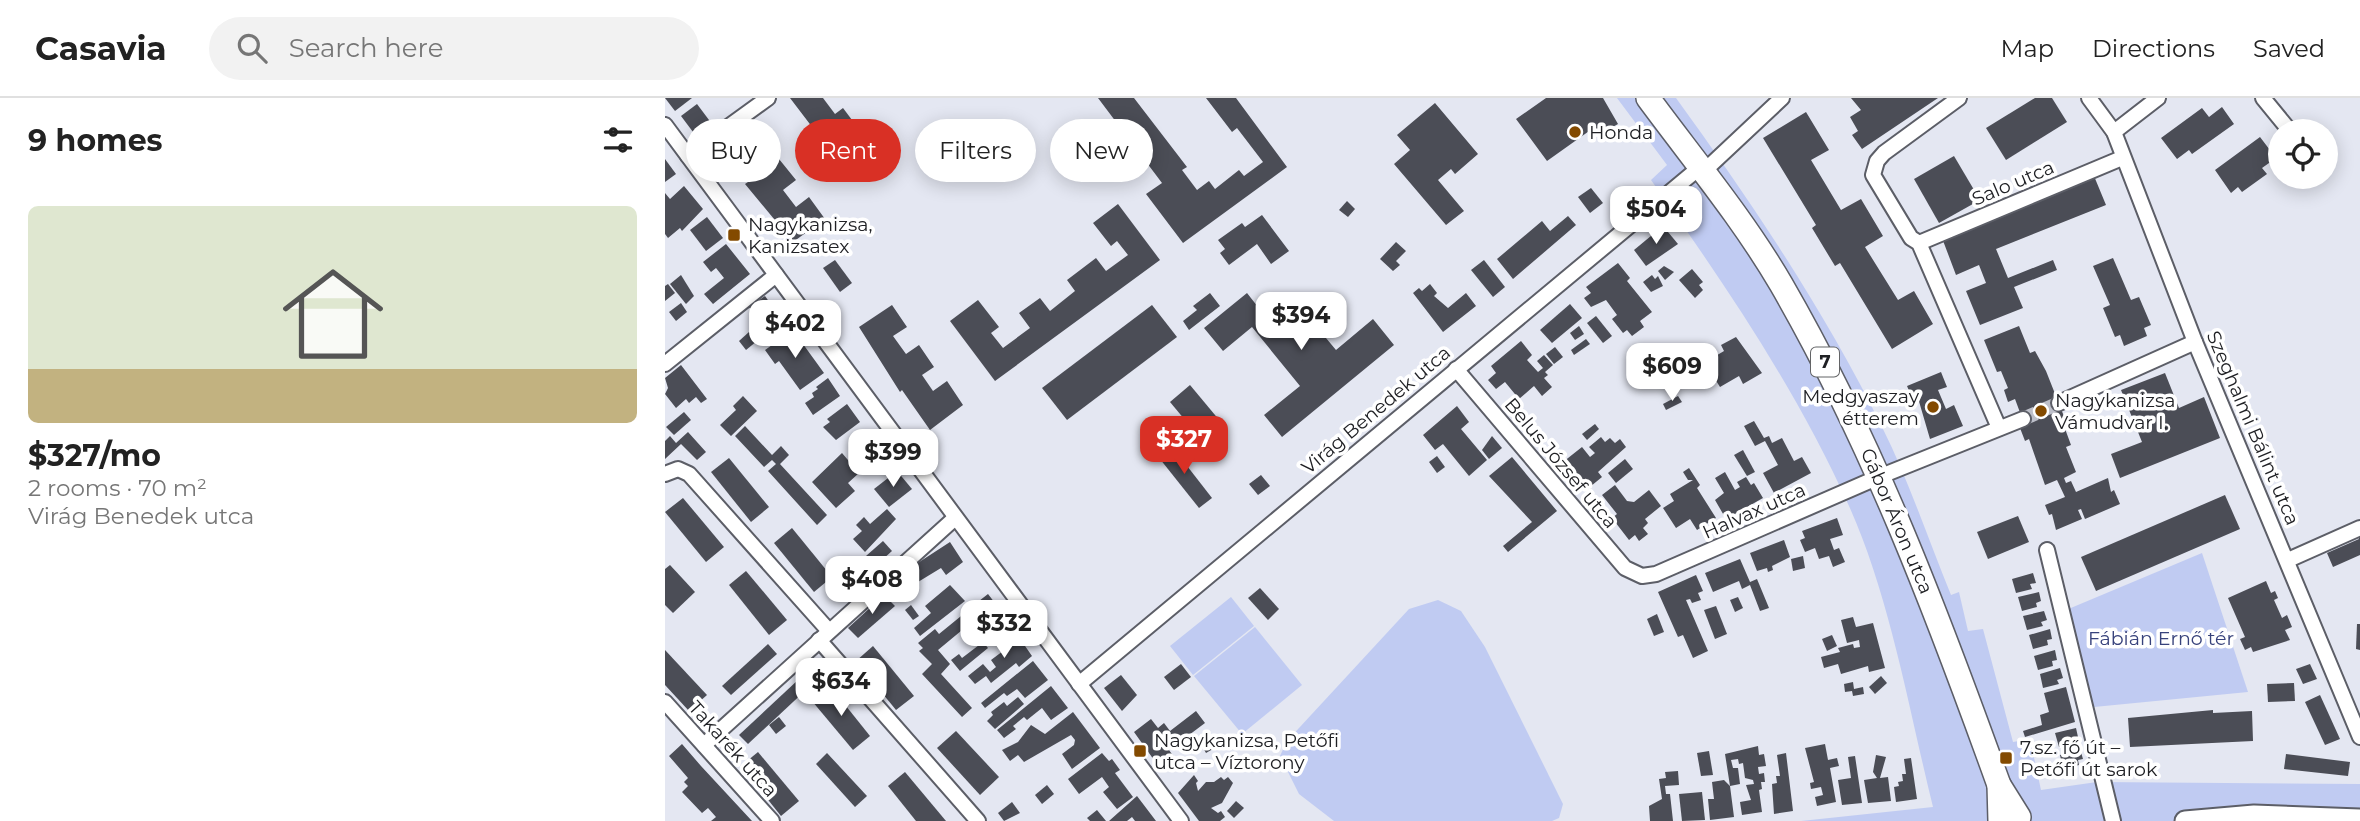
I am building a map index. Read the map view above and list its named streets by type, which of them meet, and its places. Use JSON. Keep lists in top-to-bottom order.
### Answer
{
  "streets": {
    "main road": ["7", "Gábor Áron utca"],
    "street": [
      "Salo utca",
      "Virág Benedek utca",
      "Szeghalmi Bálint utca",
      "Belus József utca",
      "Halvax utca",
      "Takarék utca"
    ]
  },
  "crossings": [
    ["Salo utca", "Szeghalmi Bálint utca"],
    ["Virág Benedek utca", "Belus József utca"],
    ["Virág Benedek utca", "Gábor Áron utca"],
    ["Belus József utca", "Halvax utca"],
    ["Halvax utca", "Gábor Áron utca"]
  ],
  "parks": ["Fábián Ernő tér"],
  "places": {
    "other": ["Honda", "Medgyaszay étterem", "Nagykanizsa Vámudvar I."],
    "transit": ["Nagykanizsa, Kanizsatex", "Nagykanizsa, Petőfi utca – Víztorony", "7.sz. fő út – Petőfi út sarok"]
  },
  "page": {
    "header": "Casavia",
    "search": "Search here",
    "nav": ["Map", "Directions", "Saved"],
    "heading": "9 homes",
    "chip": [
      "Buy",
      "Rent",
      "Filters",
      "New"
    ],
    "list": [
      {
        "name": "$327/mo",
        "note": "2 rooms · 70 m² · Virág Benedek utca"
      }
    ],
    "price": [
      "$504",
      "$394",
      "$402",
      "$609",
      "$327",
      "$399",
      "$408",
      "$332",
      "$634"
    ]
  }
}
